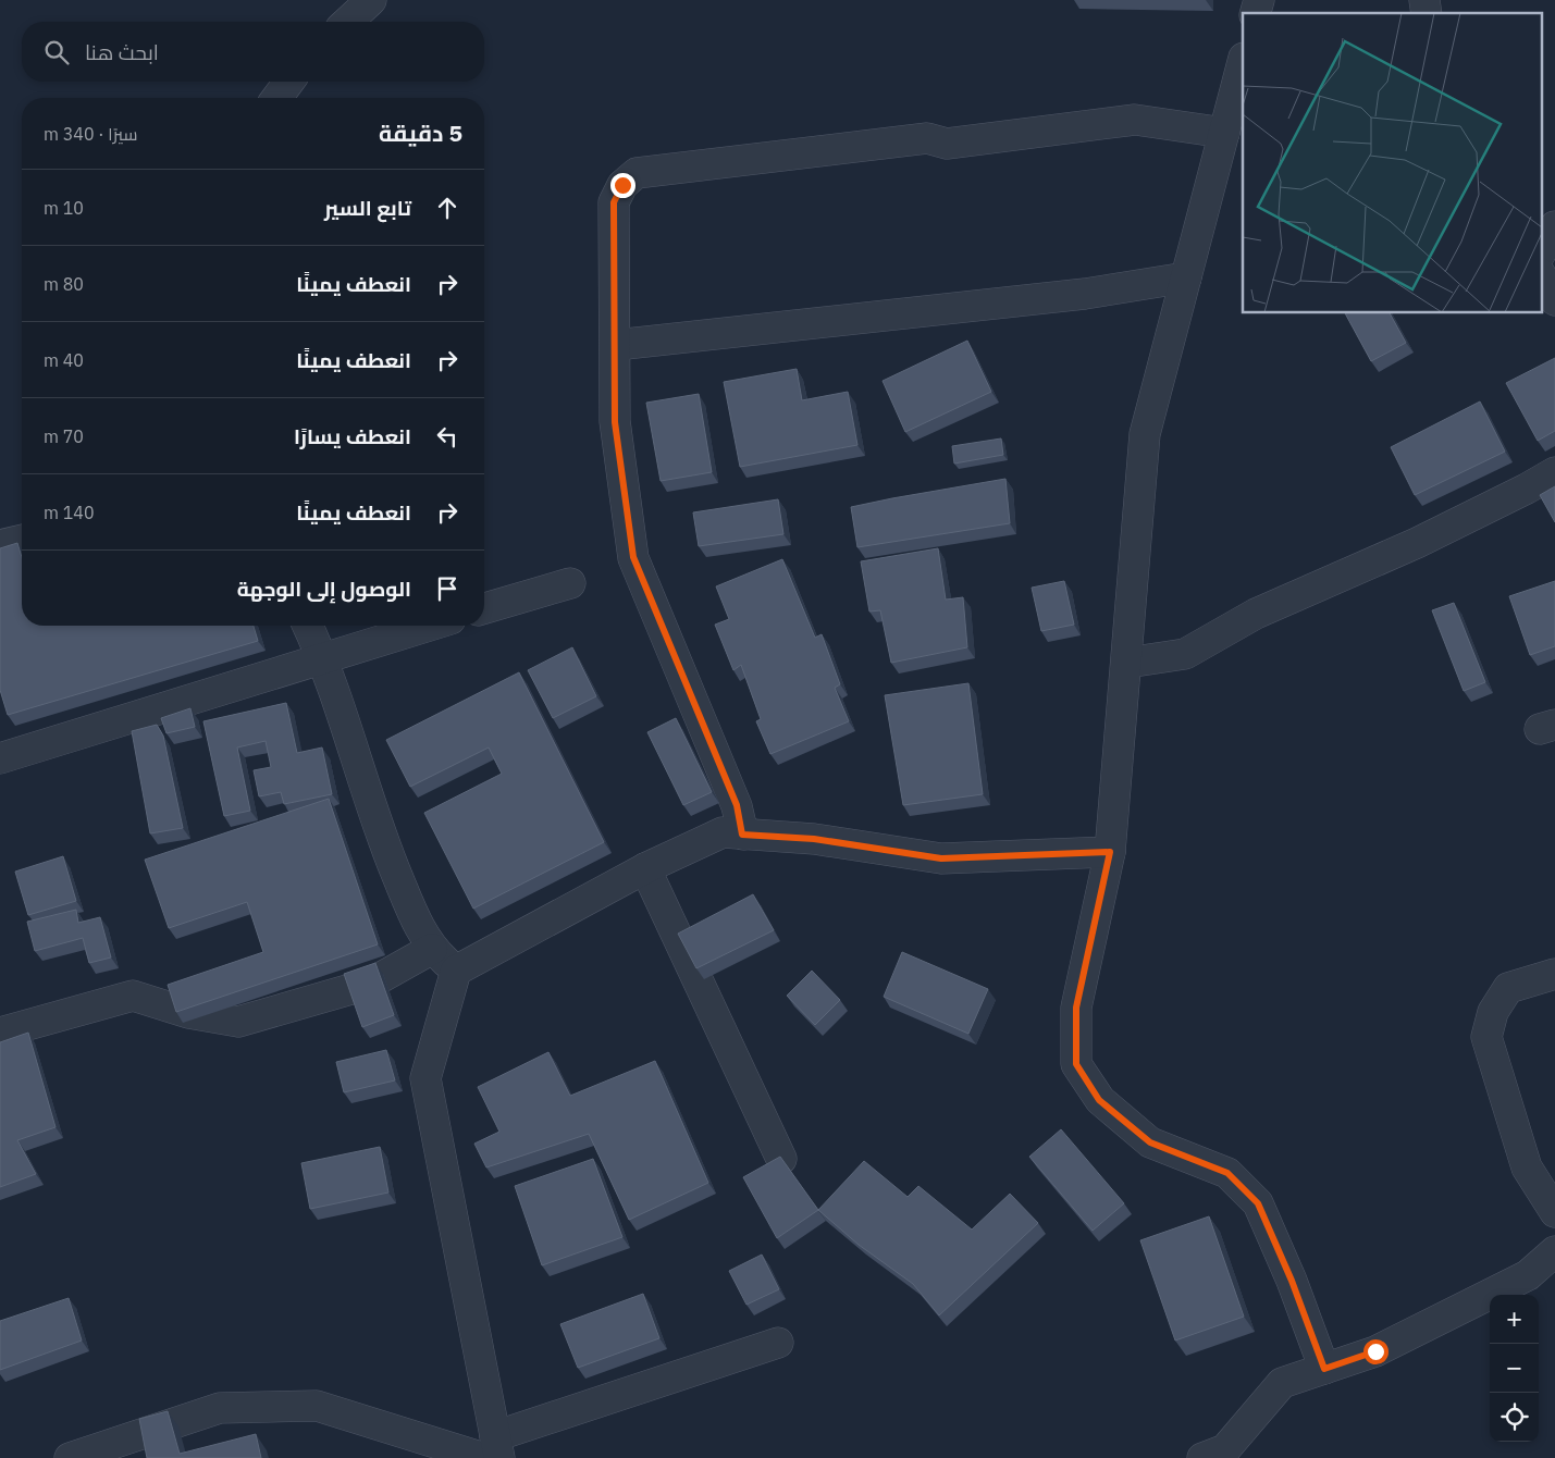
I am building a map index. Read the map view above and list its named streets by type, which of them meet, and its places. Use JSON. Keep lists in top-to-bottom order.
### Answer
{
  "page": {
    "search": "ابحث هنا",
    "heading": ["5 دقيقة", "سيرًا · 340 m"],
    "list": [
      ["تابع السير", "10 m"],
      ["انعطف يمينًا", "80 m"],
      ["انعطف يمينًا", "40 m"],
      ["انعطف يسارًا", "70 m"],
      ["انعطف يمينًا", "140 m"],
      "الوصول إلى الوجهة"
    ],
    "map_buttons": ["+", "−"]
  }
}
